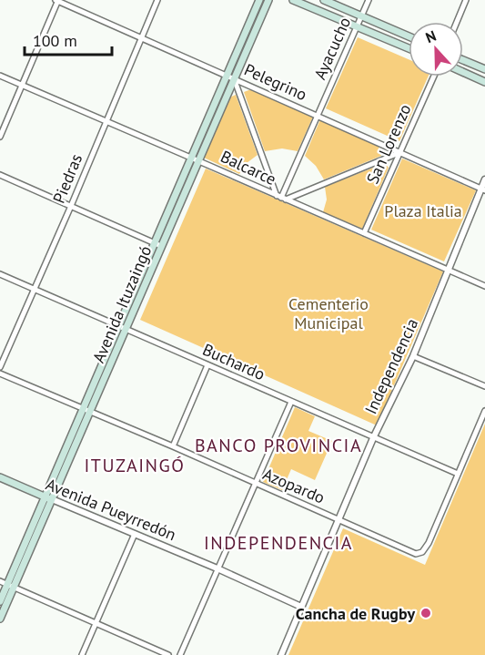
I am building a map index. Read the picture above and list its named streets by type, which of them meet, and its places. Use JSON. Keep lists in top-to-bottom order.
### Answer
{
  "streets": {
    "main road": ["Avenida Ituzaingó", "Avenida Pueyrredón"],
    "street": [
      "Ayacucho",
      "Pelegrino",
      "San Lorenzo",
      "Balcarce",
      "Piedras",
      "Buchardo",
      "Independencia",
      "Azopardo"
    ]
  },
  "crossings": [
    ["Ayacucho", "Pelegrino"],
    ["Ayacucho", "Balcarce"],
    ["Pelegrino", "San Lorenzo"],
    ["Pelegrino", "Piedras"],
    ["Pelegrino", "Avenida Ituzaingó"],
    ["Pelegrino", "Independencia"],
    ["San Lorenzo", "Balcarce"],
    ["Balcarce", "Piedras"],
    ["Balcarce", "Avenida Ituzaingó"],
    ["Balcarce", "Independencia"],
    ["Piedras", "Buchardo"],
    ["Avenida Ituzaingó", "Buchardo"],
    ["Avenida Ituzaingó", "Azopardo"],
    ["Avenida Ituzaingó", "Avenida Pueyrredón"],
    ["Buchardo", "Independencia"],
    ["Buchardo", "Azopardo"],
    ["Independencia", "Azopardo"],
    ["Independencia", "Avenida Pueyrredón"]
  ],
  "districts": ["BANCO PROVINCIA", "ITUZAINGÓ", "INDEPENDENCIA"],
  "parks": ["Plaza Italia", "Cementerio Municipal"],
  "places": ["Cancha de Rugby"],
  "scale_bar": "100 m",
  "north": "top"
}
